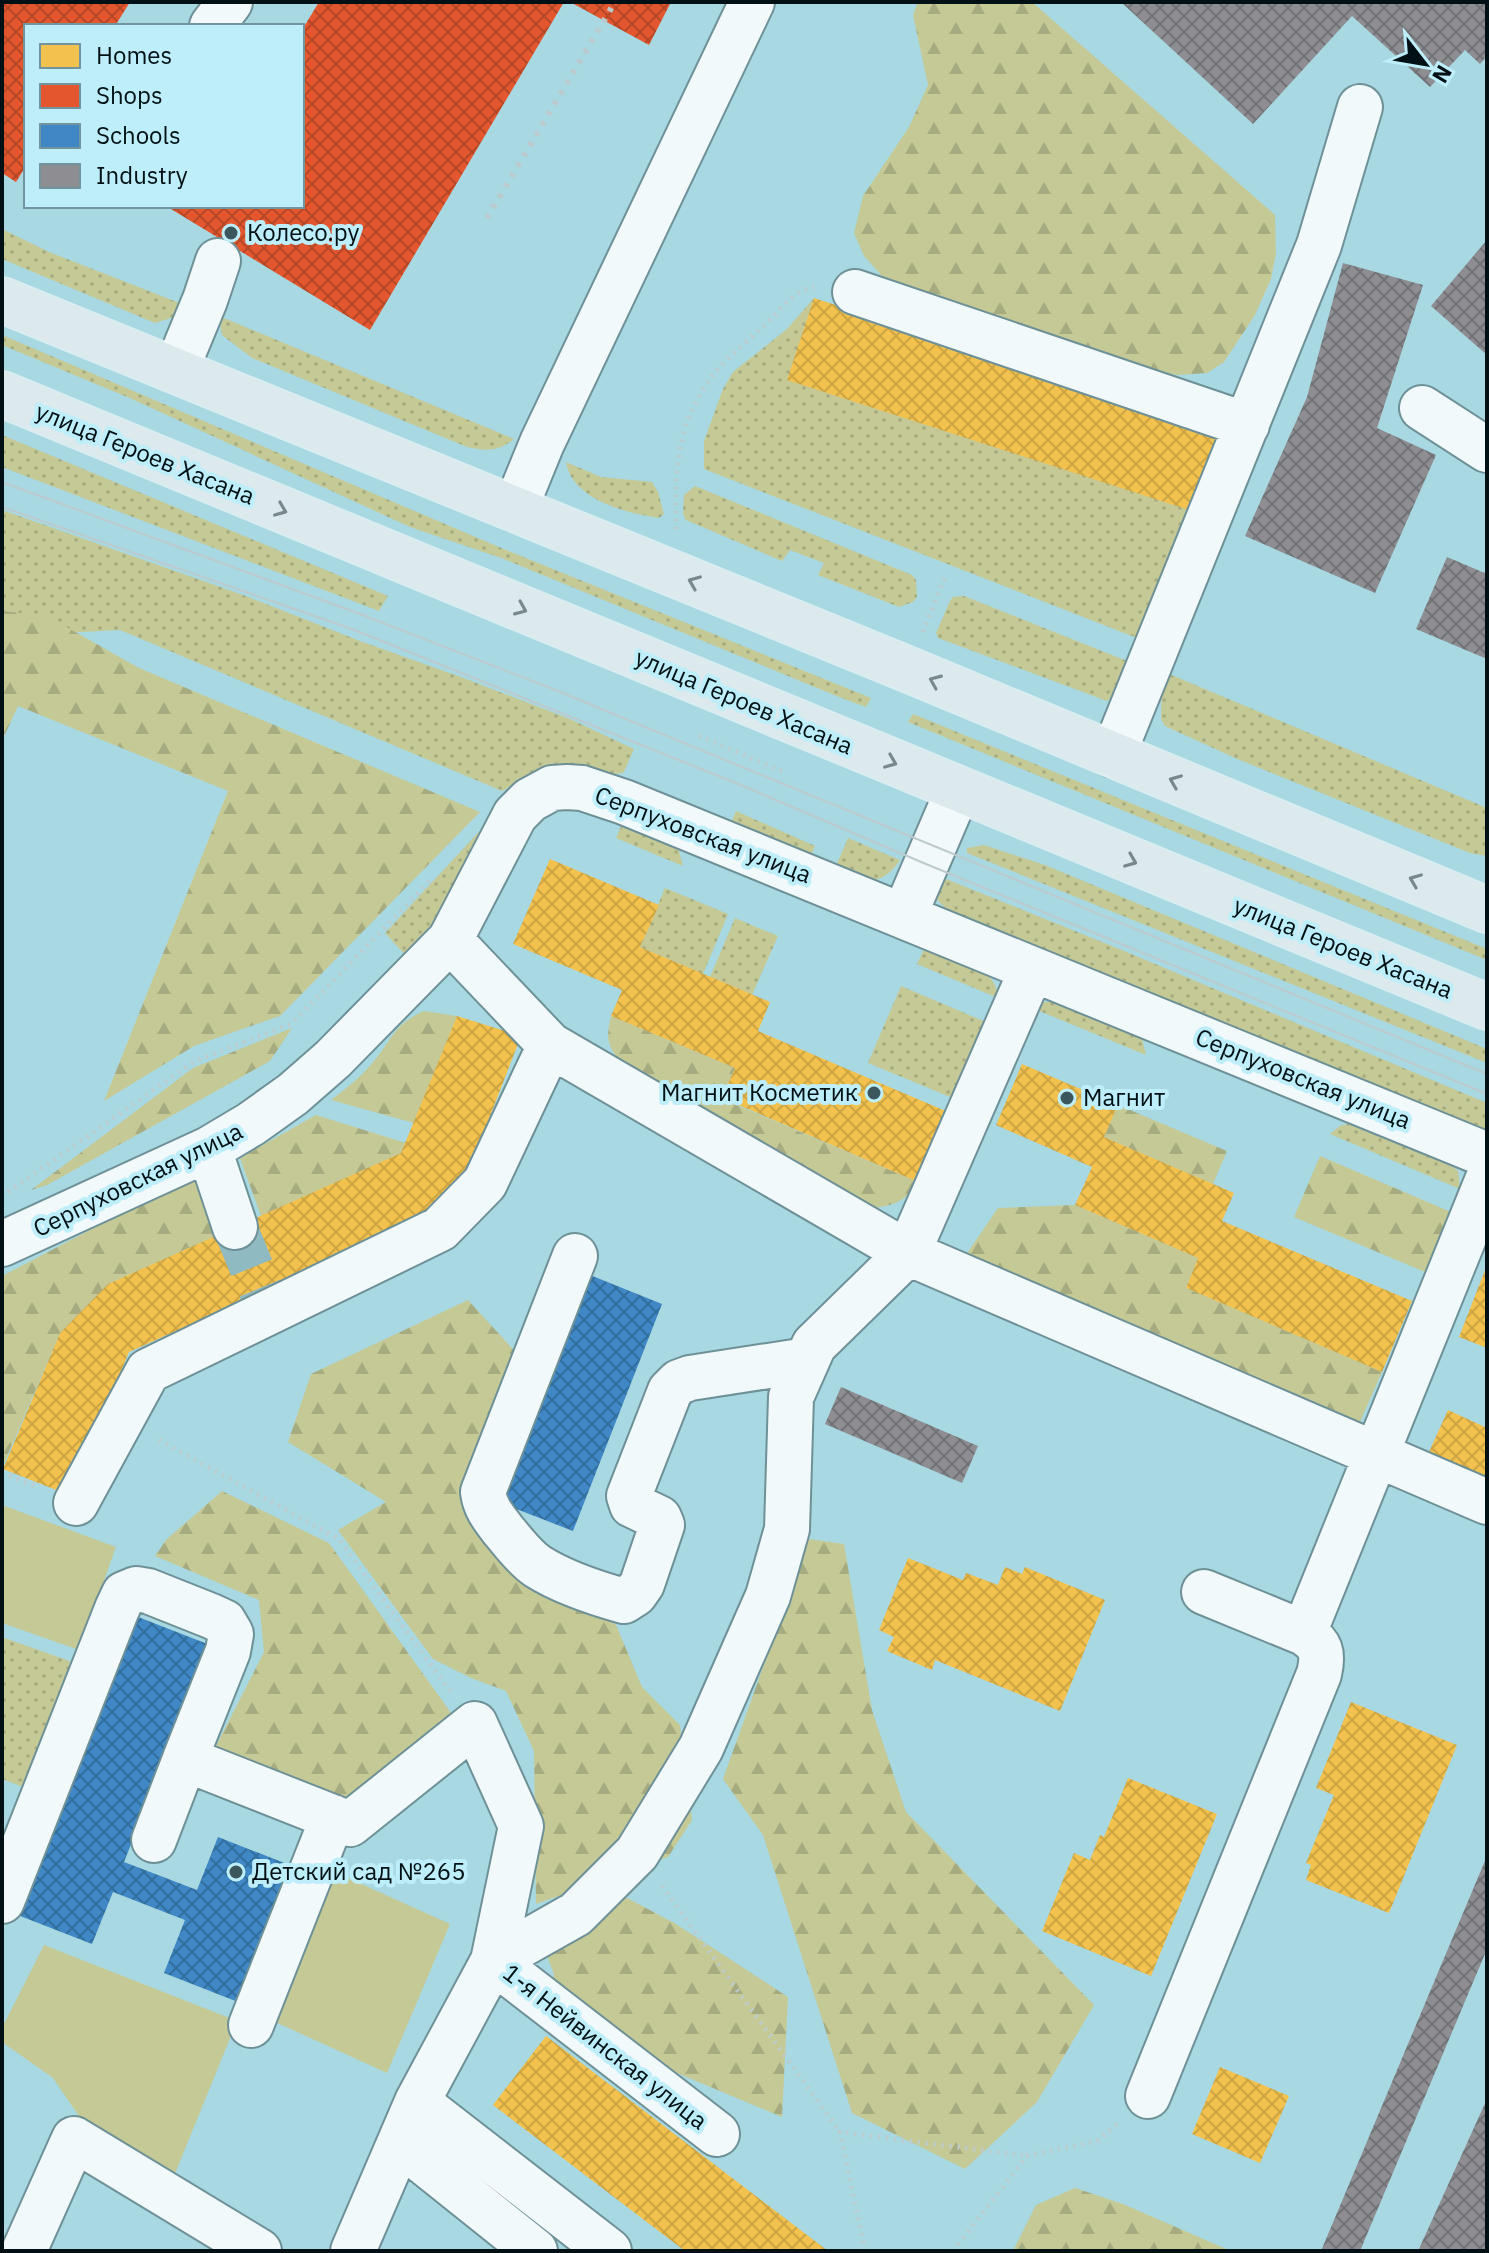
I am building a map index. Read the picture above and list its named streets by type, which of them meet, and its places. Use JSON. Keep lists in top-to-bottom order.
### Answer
{
  "streets": {
    "main road": ["улица Героев Хасана"],
    "street": ["Серпуховская улица", "1-я Нейвинская улица"]
  },
  "places": [
    "Колесо.ру",
    "Магнит Косметик",
    "Магнит",
    "Детский сад №265"
  ],
  "legend": [
    "Homes",
    "Shops",
    "Schools",
    "Industry"
  ],
  "north": "bottom right"
}
